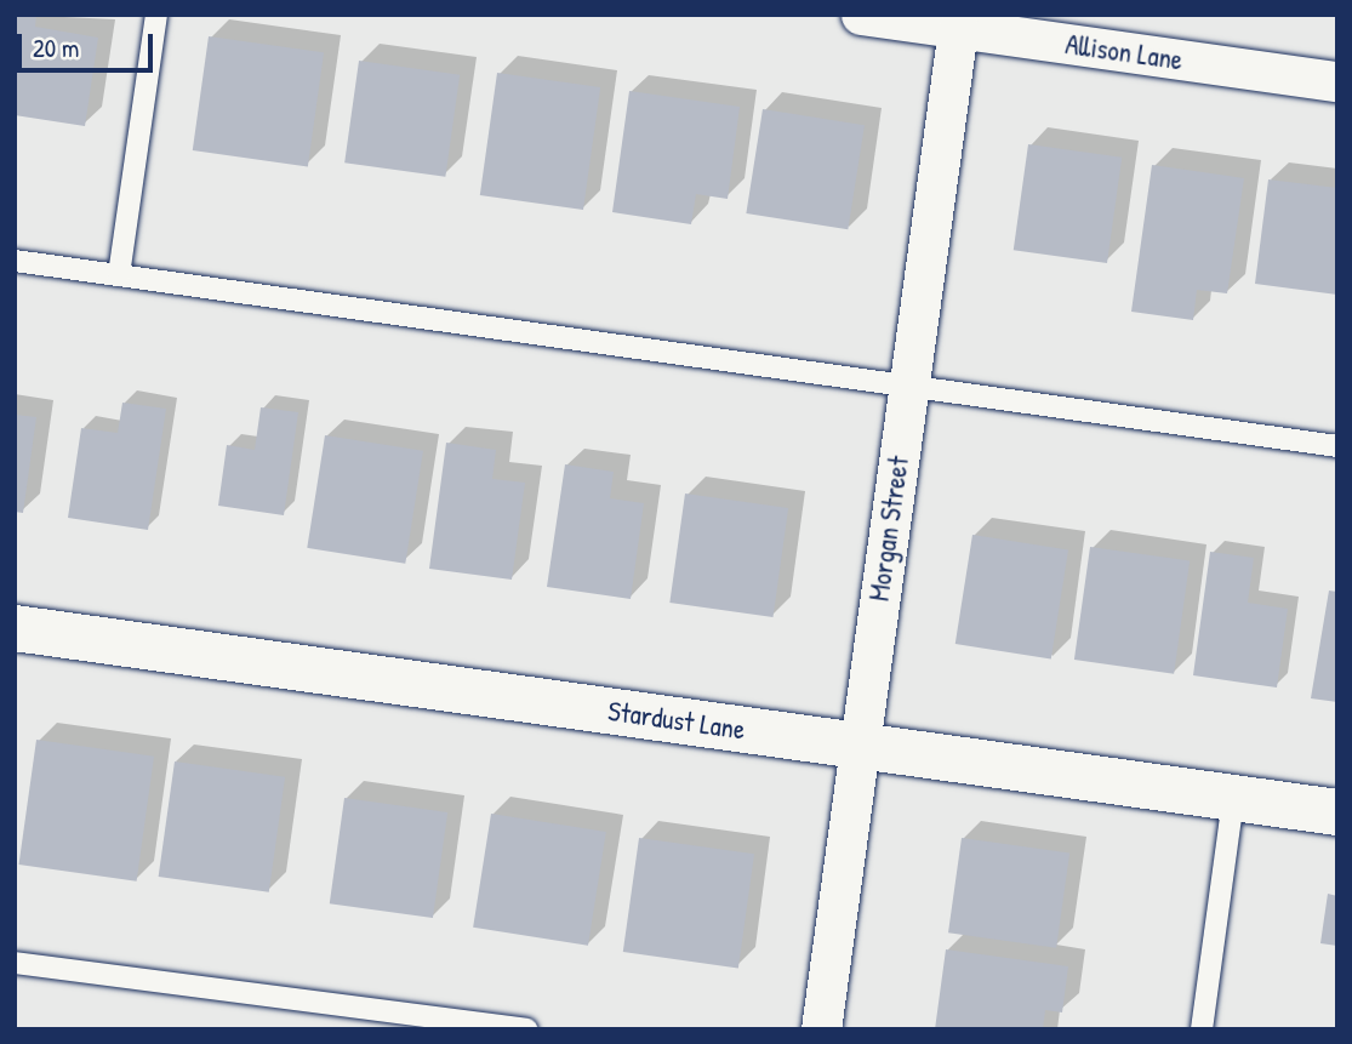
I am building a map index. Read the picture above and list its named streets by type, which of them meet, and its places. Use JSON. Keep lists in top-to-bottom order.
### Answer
{
  "streets": {
    "street": ["Allison Lane", "Morgan Street", "Stardust Lane"]
  },
  "crossings": [
    ["Allison Lane", "Morgan Street"],
    ["Morgan Street", "Stardust Lane"]
  ],
  "scale_bar": "20 m"
}
